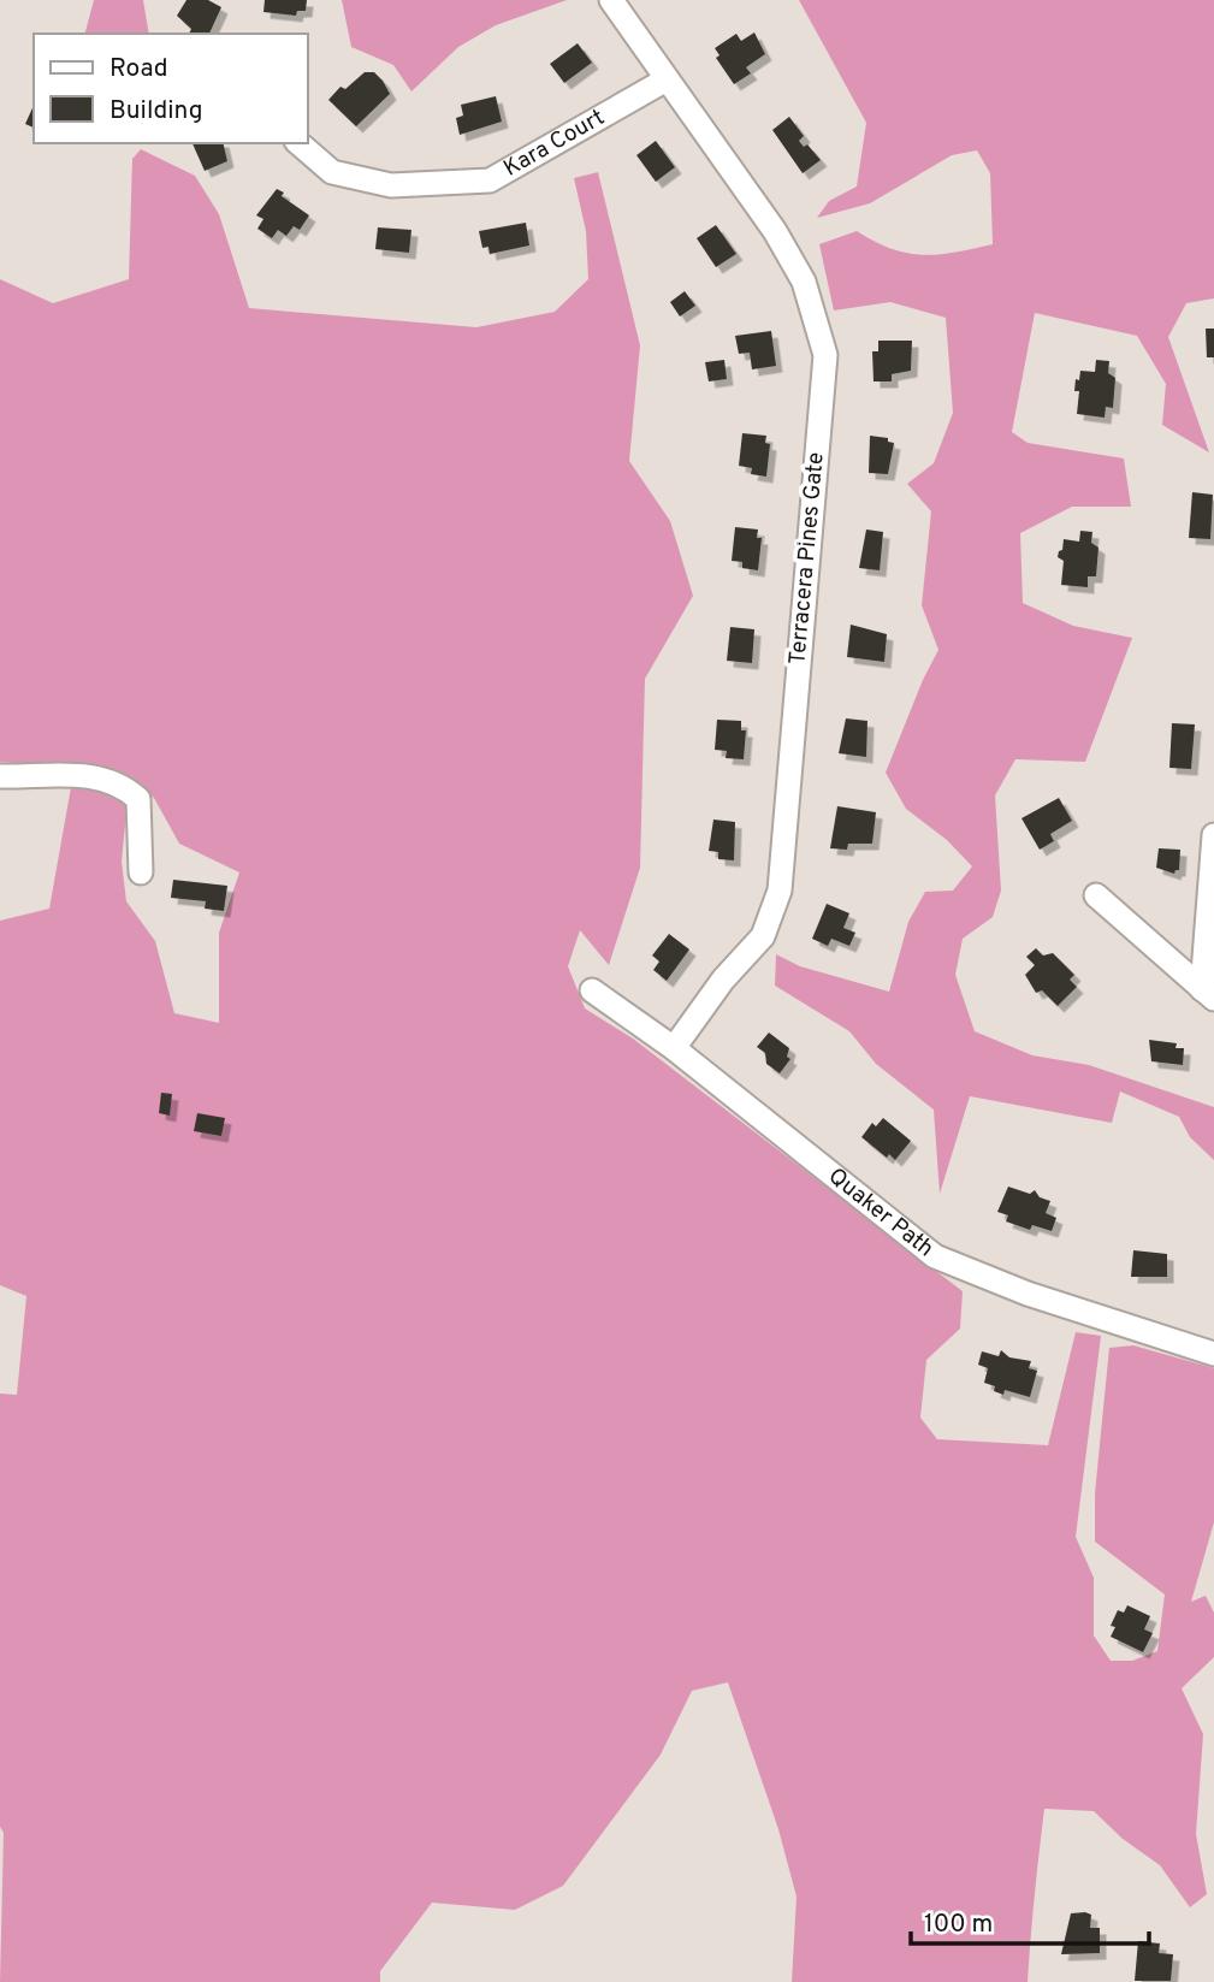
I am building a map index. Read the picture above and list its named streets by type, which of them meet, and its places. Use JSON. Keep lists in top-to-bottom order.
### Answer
{
  "streets": {
    "street": ["Kara Court", "Terracera Pines Gate", "Quaker Path"]
  },
  "crossings": [
    ["Kara Court", "Terracera Pines Gate"],
    ["Terracera Pines Gate", "Quaker Path"]
  ],
  "legend": ["Road", "Building"],
  "scale_bar": "100 m"
}
